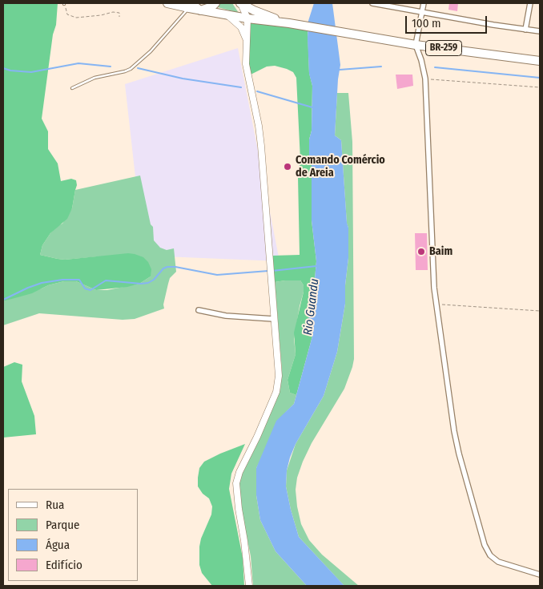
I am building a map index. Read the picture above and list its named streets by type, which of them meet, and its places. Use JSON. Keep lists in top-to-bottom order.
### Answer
{
  "streets": {
    "highway": ["BR-259"]
  },
  "water": ["Rio Guandu"],
  "places": ["Comando Comércio de Areia", "Baim"],
  "legend": [
    "Rua",
    "Parque",
    "Água",
    "Edifício"
  ],
  "scale_bar": "100 m"
}
